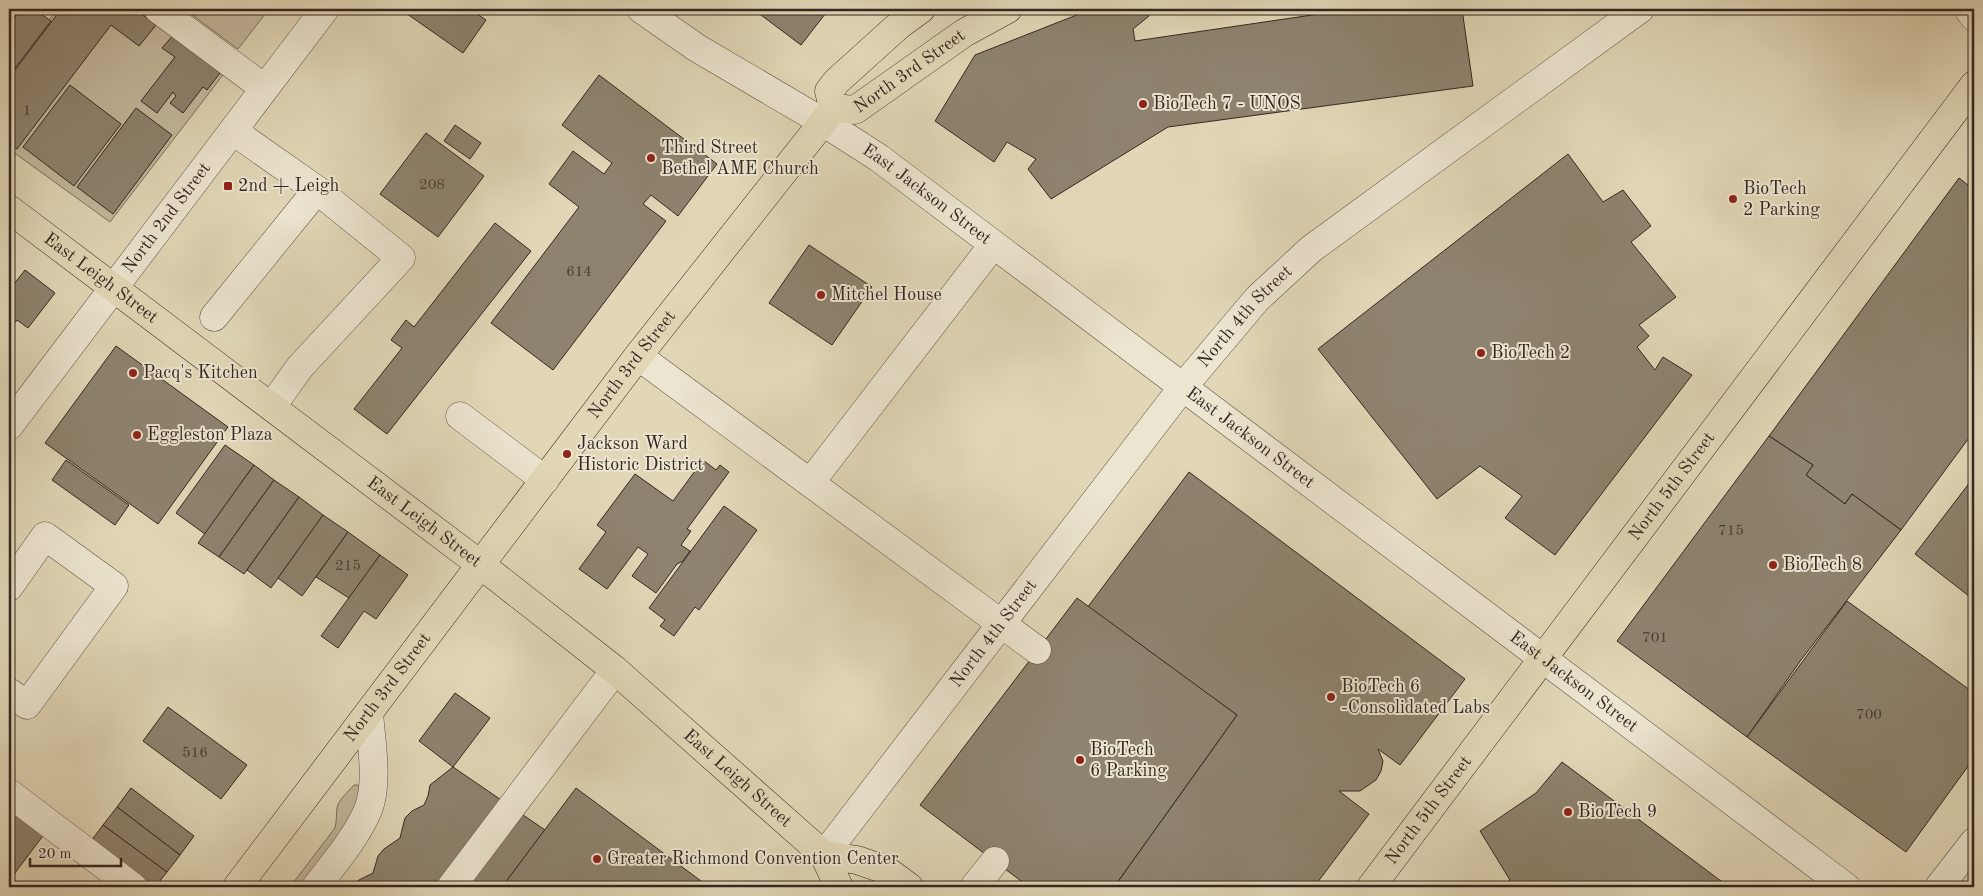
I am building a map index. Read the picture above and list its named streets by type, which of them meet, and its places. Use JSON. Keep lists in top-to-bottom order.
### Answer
{
  "streets": {
    "main road": ["North 3rd Street", "East Leigh Street", "North 5th Street"],
    "street": ["East Jackson Street", "North 2nd Street", "North 4th Street"]
  },
  "crossings": [
    ["North 3rd Street", "East Jackson Street"],
    ["North 3rd Street", "East Leigh Street"],
    ["East Jackson Street", "North 4th Street"],
    ["East Jackson Street", "North 5th Street"],
    ["North 2nd Street", "East Leigh Street"],
    ["East Leigh Street", "North 4th Street"]
  ],
  "places": {
    "other": [
      "BioTech 7 - UNOS",
      "Third Street Bethel AME Church",
      "BioTech 2 Parking",
      "Mitchel House",
      "BioTech 2",
      "Pacq's Kitchen",
      "Eggleston Plaza",
      "Jackson Ward Historic District",
      "BioTech 8",
      "BioTech 6 -Consolidated Labs",
      "BioTech 6 Parking",
      "BioTech 9",
      "Greater Richmond Convention Center"
    ],
    "transit": ["2nd + Leigh"]
  },
  "house_numbers": [
    "1",
    "208",
    "614",
    "715",
    "215",
    "701",
    "700",
    "516"
  ],
  "scale_bar": "20 m"
}
